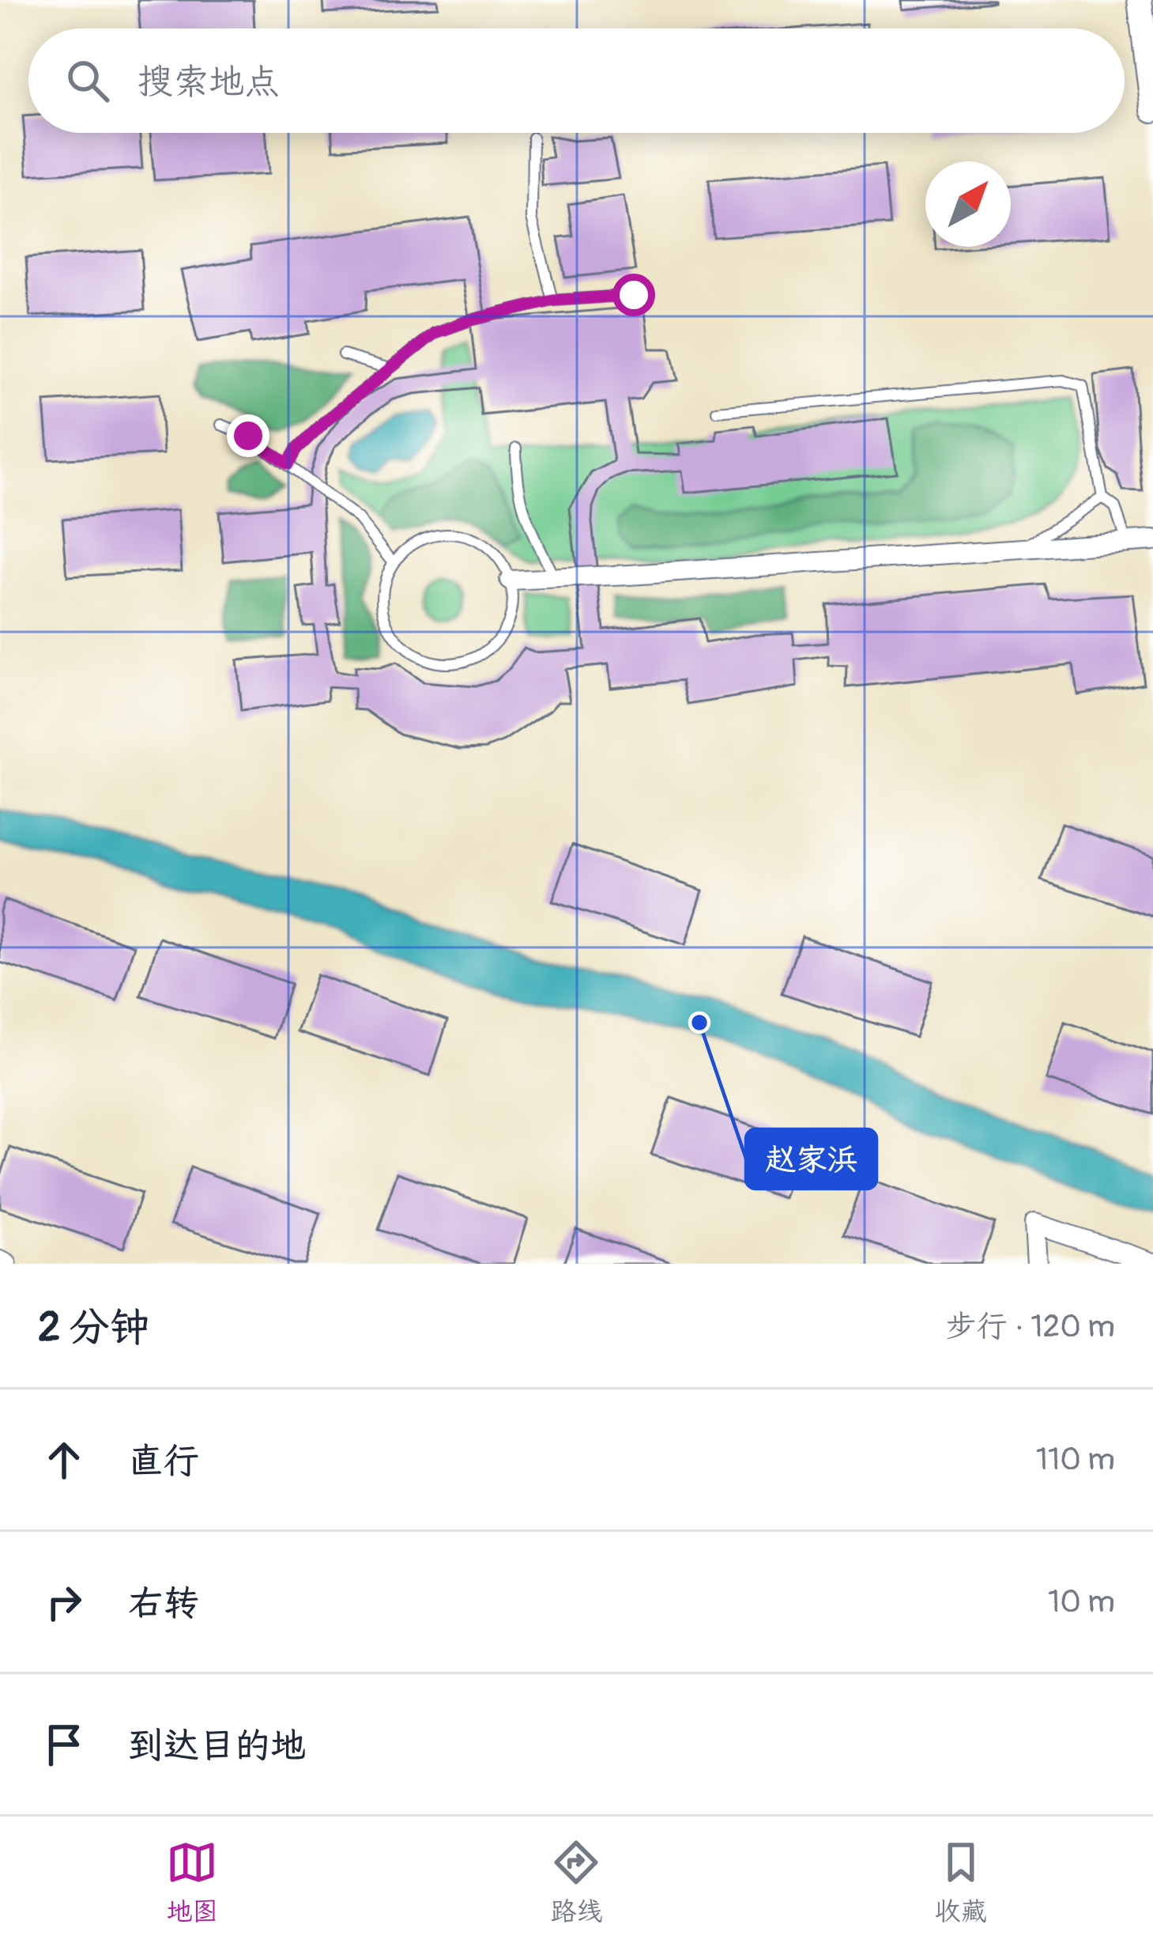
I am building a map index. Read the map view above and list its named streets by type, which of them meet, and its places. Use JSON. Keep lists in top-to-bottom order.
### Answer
{
  "places": ["赵家浜"],
  "north": "top right",
  "page": {
    "search": "搜索地点",
    "heading": ["2 分钟", "步行 · 120 m"],
    "list": [
      ["直行", "110 m"],
      ["右转", "10 m"],
      "到达目的地"
    ],
    "nav": ["地图", "路线", "收藏"]
  }
}
